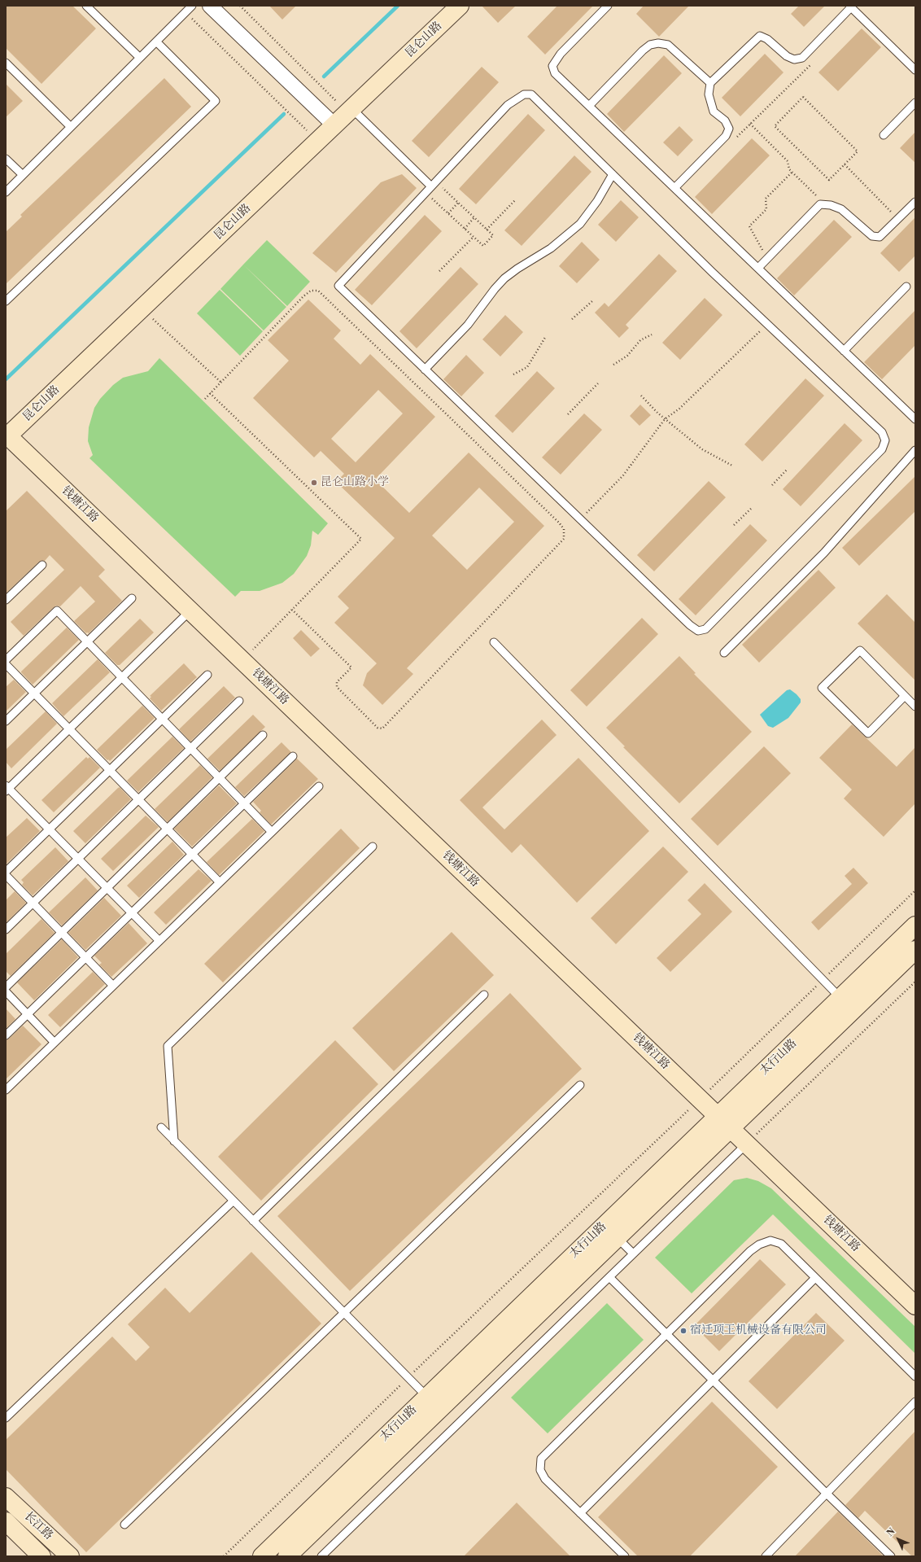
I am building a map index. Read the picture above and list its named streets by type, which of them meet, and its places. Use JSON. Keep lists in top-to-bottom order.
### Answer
{
  "streets": {
    "street": [
      "昆仑山路",
      "钱塘江路",
      "太行山路",
      "长江路"
    ]
  },
  "crossings": [
    ["昆仑山路", "钱塘江路"],
    ["钱塘江路", "太行山路"]
  ],
  "places": ["昆仑山路小学", "宿迁项王机械设备有限公司"],
  "north": "top left"
}
